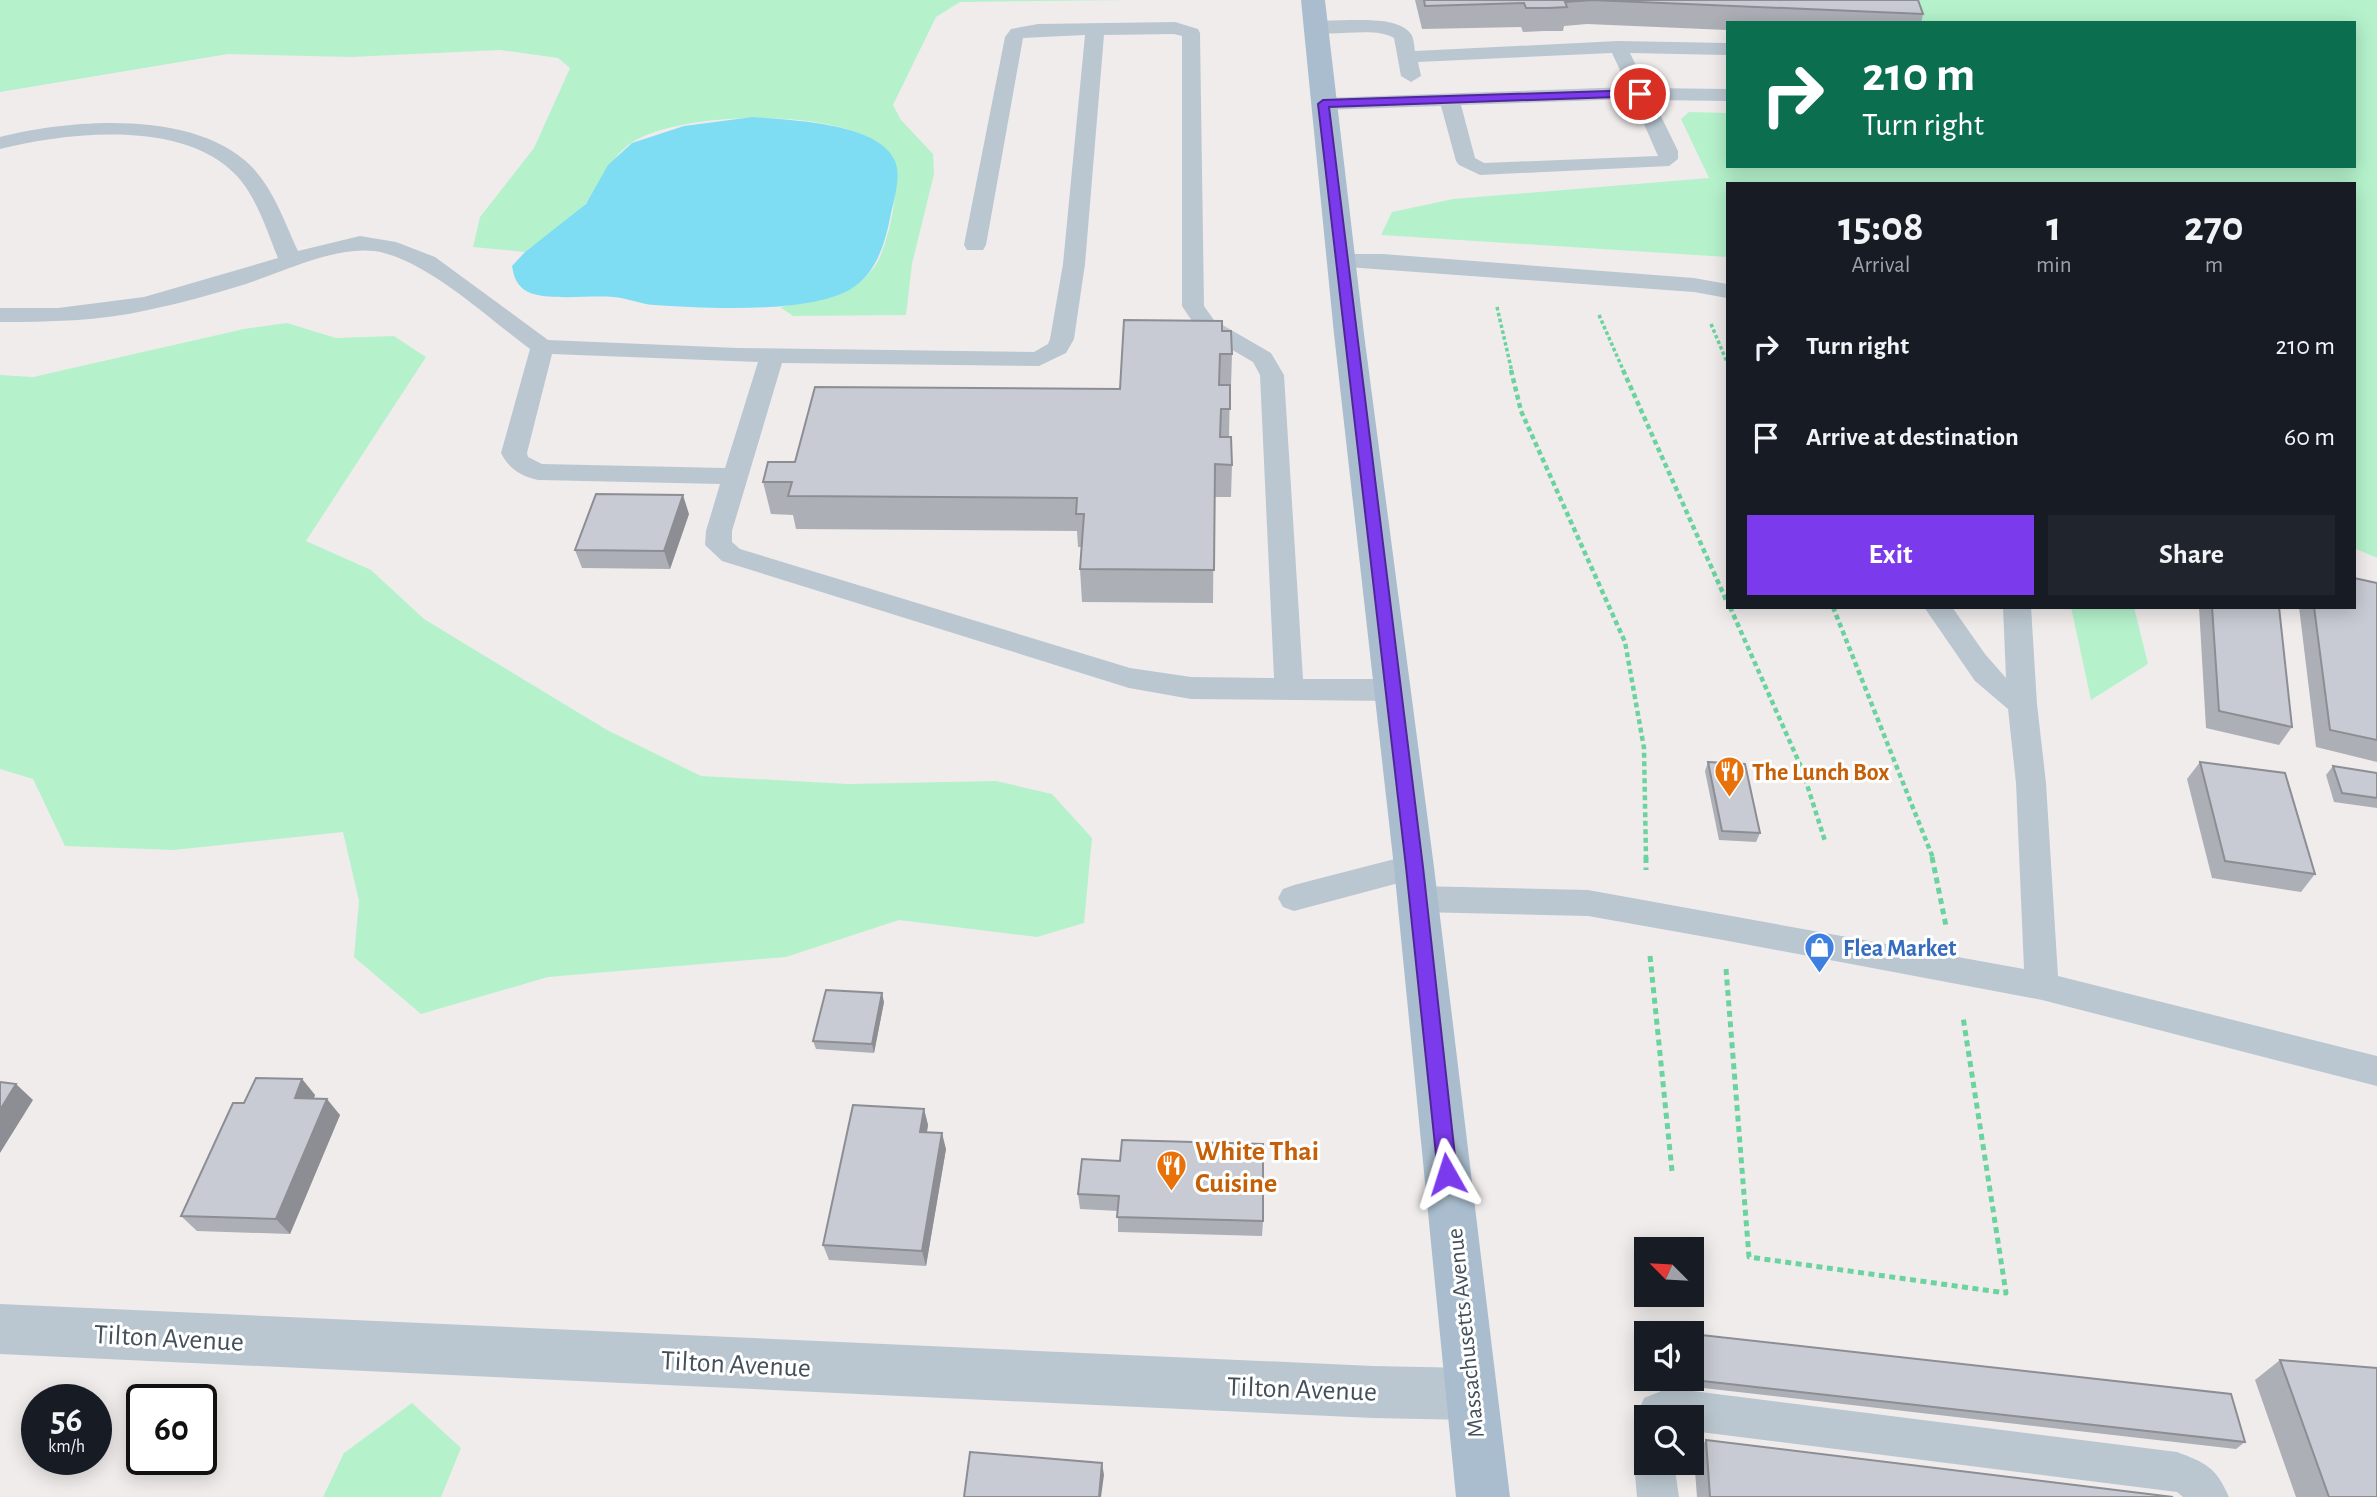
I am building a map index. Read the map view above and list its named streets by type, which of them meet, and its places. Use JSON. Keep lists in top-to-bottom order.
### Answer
{
  "streets": {
    "main road": ["Massachusetts Avenue"],
    "street": ["Tilton Avenue"]
  },
  "crossings": [
    ["Massachusetts Avenue", "Tilton Avenue"]
  ],
  "places": {
    "restaurant": ["The Lunch Box", "White Thai Cuisine"],
    "shop": ["Flea Market"]
  },
  "north": "top left",
  "page": {
    "turn": ["210 m", "Turn right"],
    "eta": [
      "15:08",
      "Arrival",
      "1",
      "min",
      "270",
      "m"
    ],
    "list": [
      {
        "name": "Turn right",
        "value": "210 m"
      },
      {
        "name": "Arrive at destination",
        "value": "60 m"
      }
    ],
    "buttons": ["Exit", "Share"],
    "speed": "56 km/h",
    "limit": "60"
  }
}
